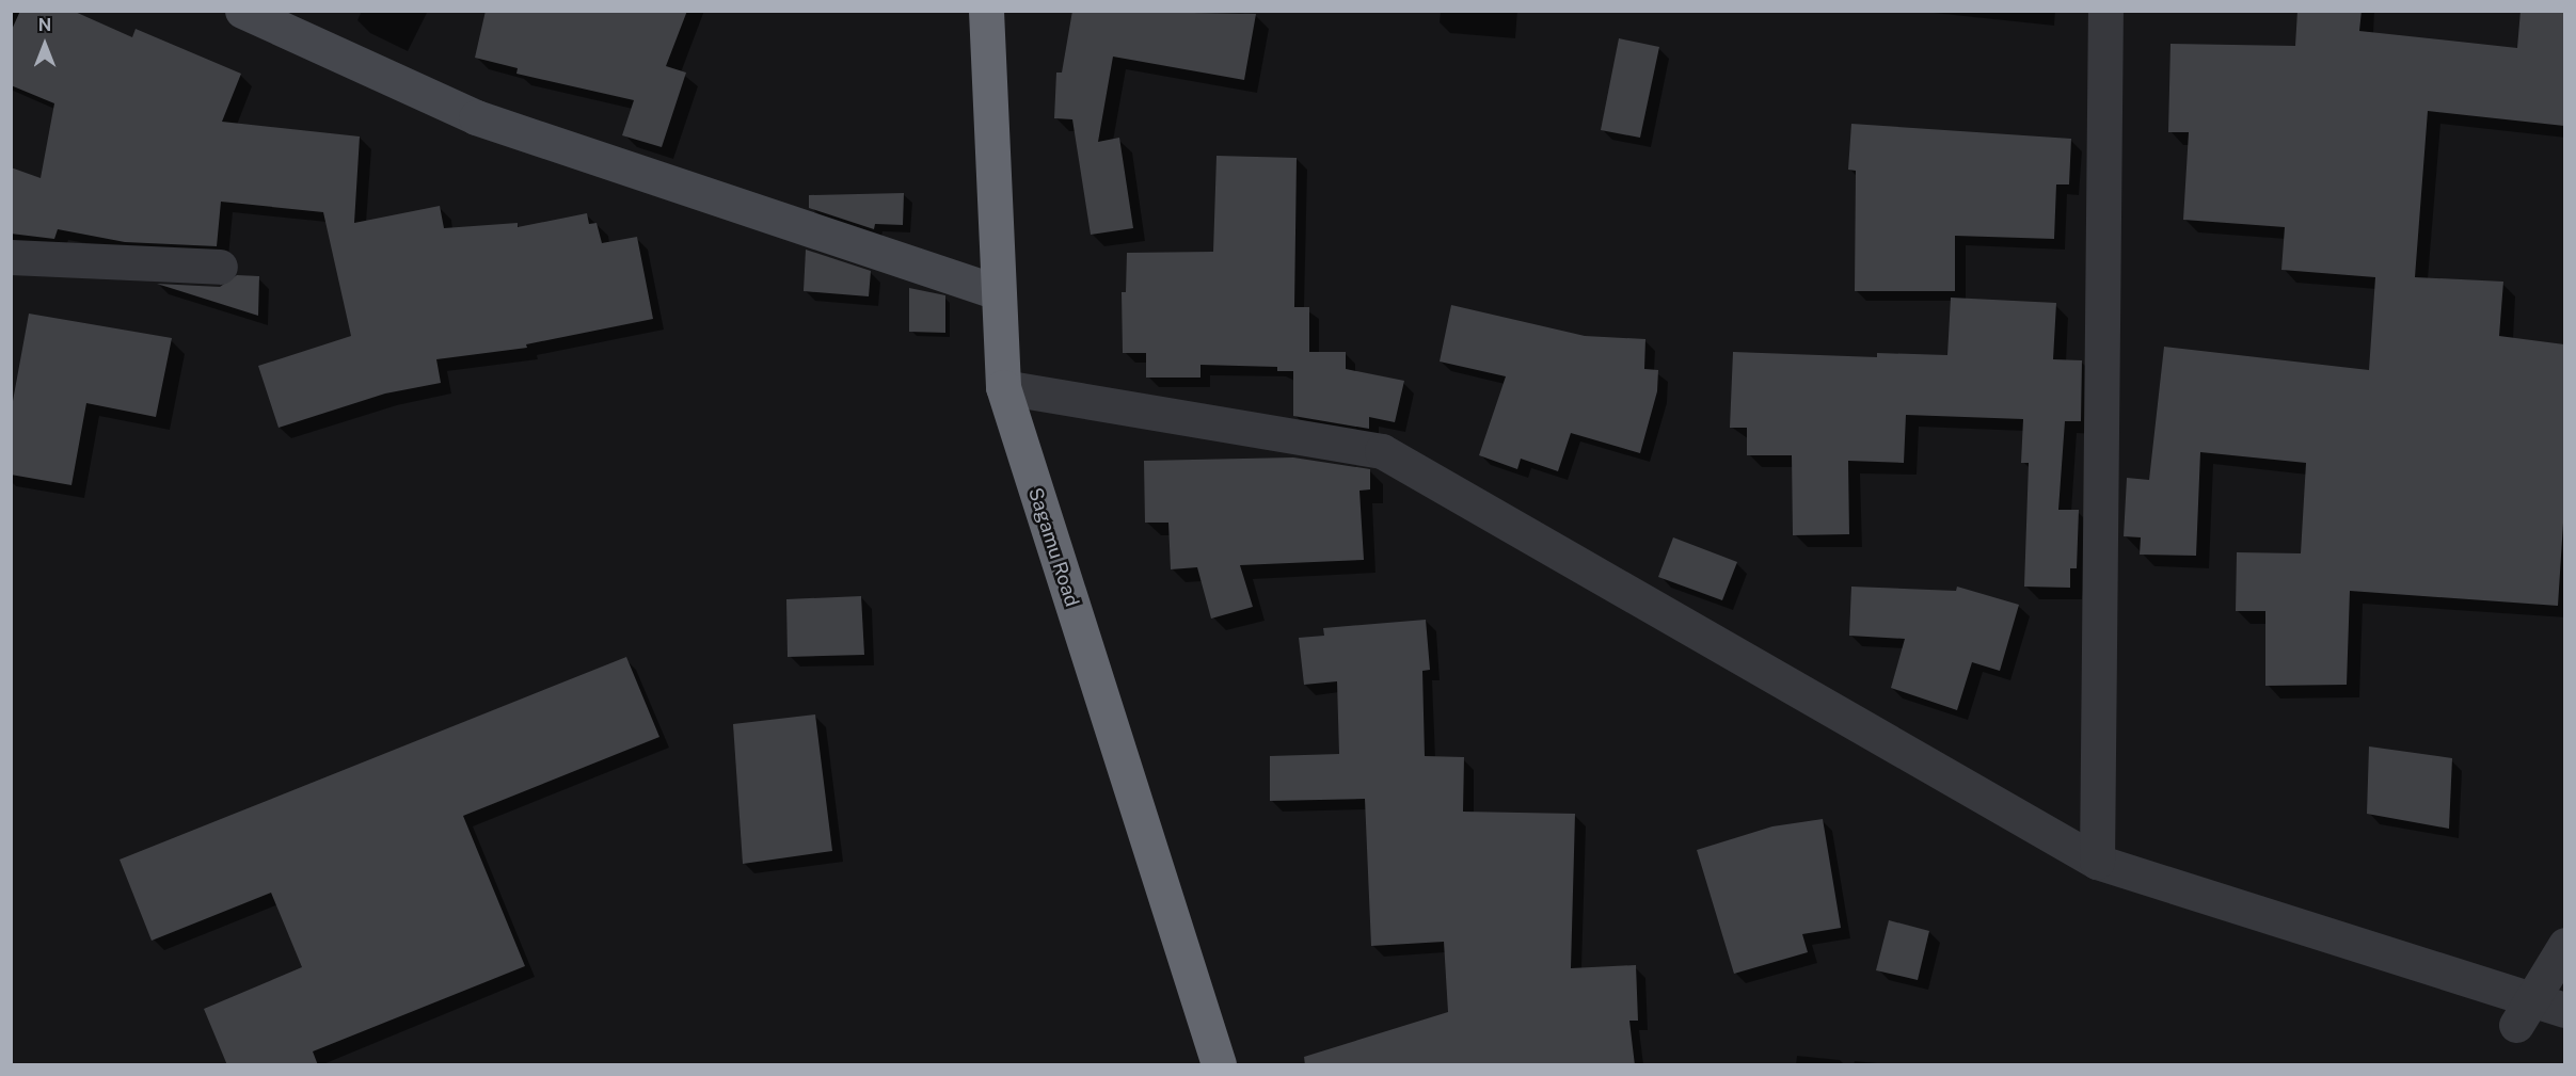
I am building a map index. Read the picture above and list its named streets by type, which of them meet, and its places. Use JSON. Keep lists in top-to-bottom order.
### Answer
{
  "streets": {
    "highway": ["Sagamu Road"]
  },
  "north": "top"
}
